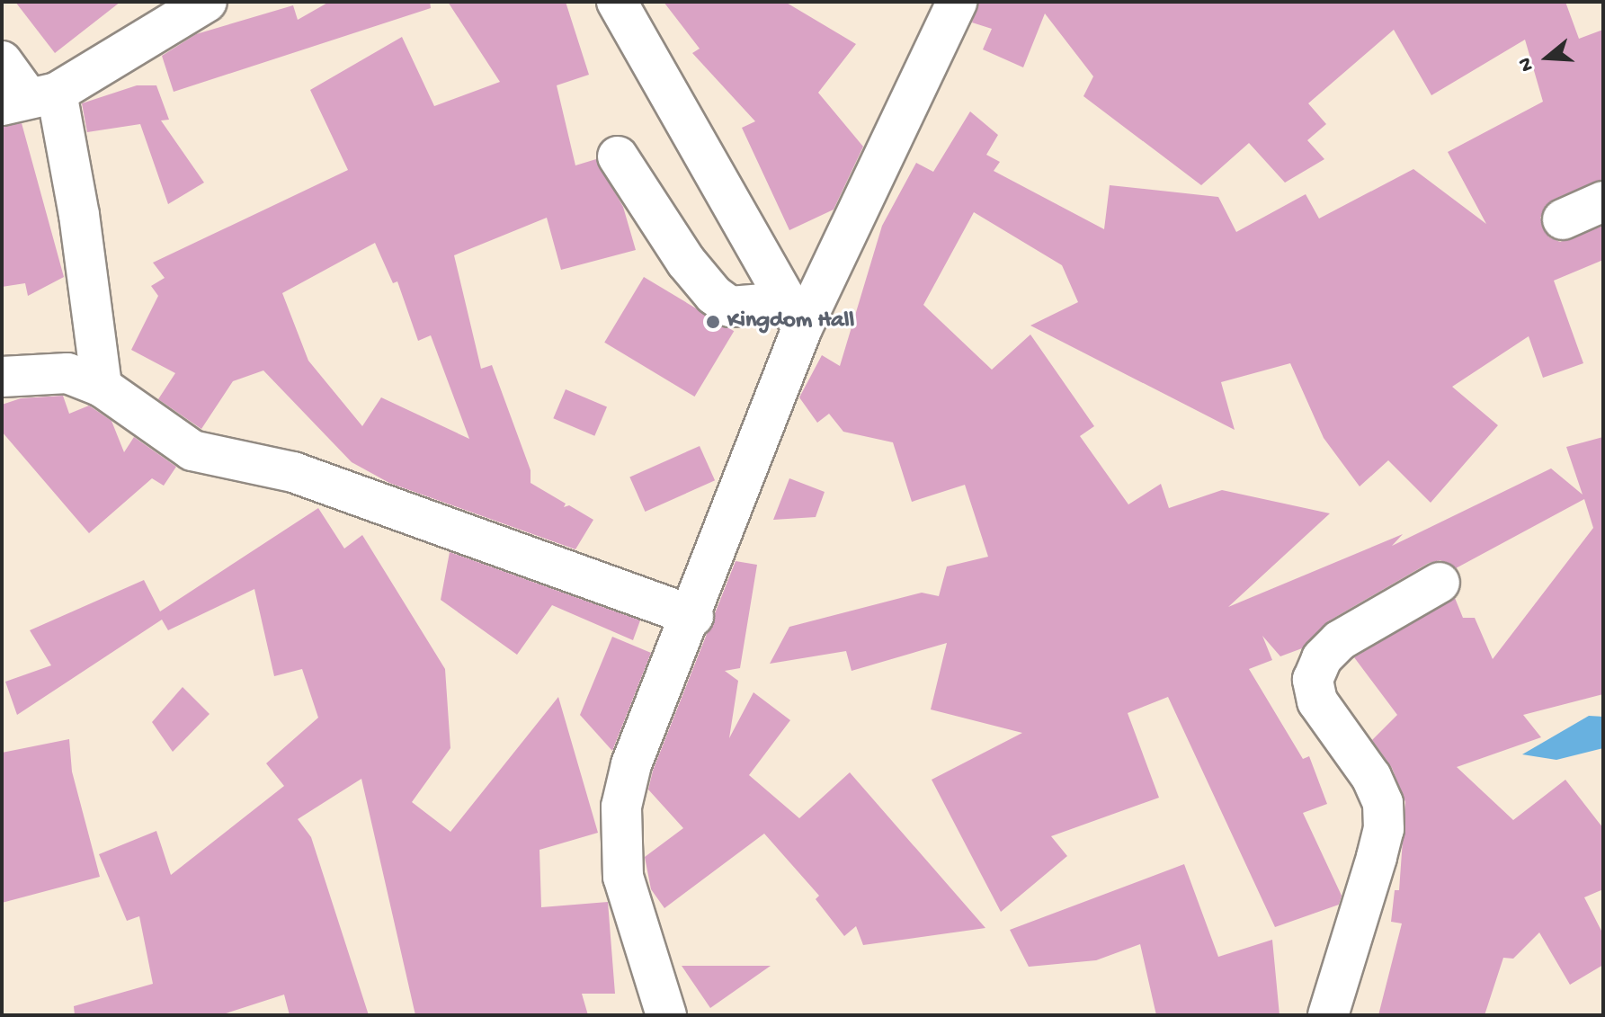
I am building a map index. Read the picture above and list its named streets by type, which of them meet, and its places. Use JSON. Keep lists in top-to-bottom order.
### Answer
{
  "places": ["Kingdom Hall"],
  "north": "left"
}
